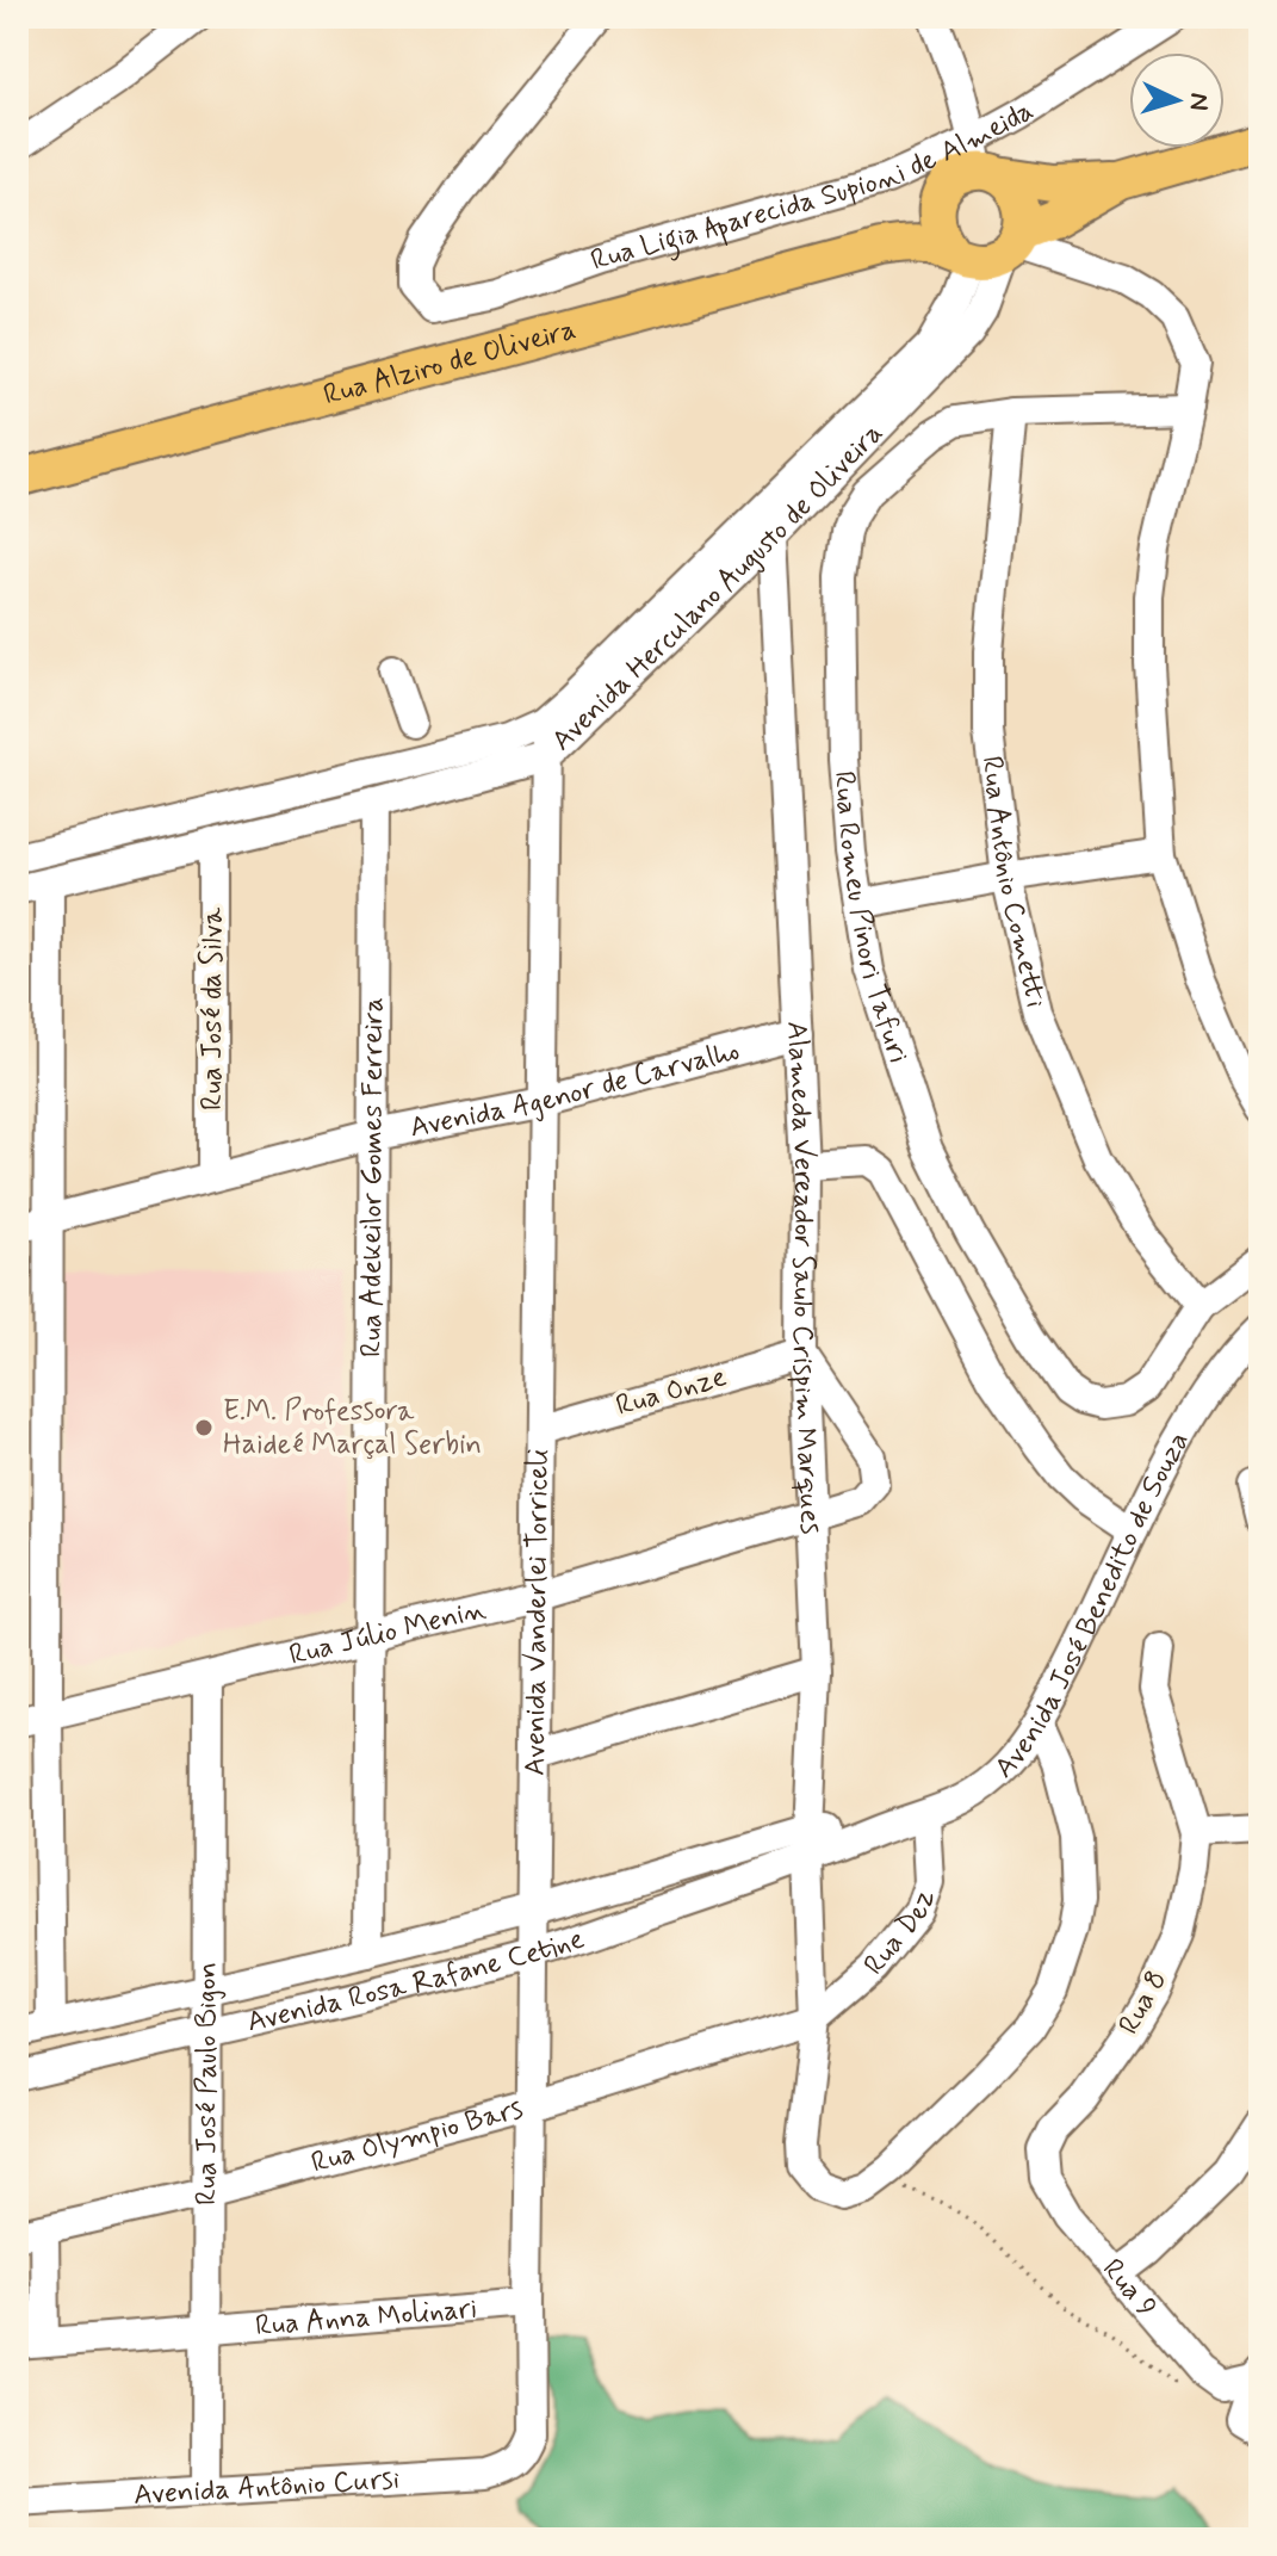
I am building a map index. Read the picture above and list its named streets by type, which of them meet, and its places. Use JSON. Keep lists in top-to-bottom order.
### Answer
{
  "streets": {
    "main road": ["Rua Alziro de Oliveira"],
    "street": [
      "Rua Ligia Aparecida Supioni de Almeida",
      "Avenida Herculano Augusto de Oliveira",
      "Rua Antônio Cometti",
      "Rua Romeu Pinori Tafuri",
      "Rua José da Silva",
      "Avenida Agenor de Carvalho",
      "Rua Adekeilor Gomes Ferreira",
      "Alameda Vereador Saulo Crispim Marques",
      "Rua Onze",
      "Avenida José Benedito de Souza",
      "Avenida Vanderlei Torriceli",
      "Rua Júlio Menin",
      "Rua Dez",
      "Avenida Rosa Rafane Cetine",
      "Rua 8",
      "Rua José Paulo Bigon",
      "Rua Olympio Bars",
      "Rua 9",
      "Rua Anna Molinari",
      "Avenida Antônio Cursi"
    ]
  },
  "crossings": [
    ["Rua Ligia Aparecida Supioni de Almeida", "Rua Alziro de Oliveira"],
    ["Rua Ligia Aparecida Supioni de Almeida", "Avenida Herculano Augusto de Oliveira"],
    ["Rua Alziro de Oliveira", "Avenida Herculano Augusto de Oliveira"],
    ["Avenida Herculano Augusto de Oliveira", "Rua José da Silva"],
    ["Avenida Herculano Augusto de Oliveira", "Rua Adekeilor Gomes Ferreira"],
    ["Avenida Herculano Augusto de Oliveira", "Alameda Vereador Saulo Crispim Marques"],
    ["Avenida Herculano Augusto de Oliveira", "Avenida Vanderlei Torriceli"],
    ["Rua Antônio Cometti", "Rua Romeu Pinori Tafuri"],
    ["Rua José da Silva", "Avenida Agenor de Carvalho"],
    ["Avenida Agenor de Carvalho", "Rua Adekeilor Gomes Ferreira"],
    ["Avenida Agenor de Carvalho", "Alameda Vereador Saulo Crispim Marques"],
    ["Avenida Agenor de Carvalho", "Avenida Vanderlei Torriceli"],
    ["Rua Adekeilor Gomes Ferreira", "Rua Júlio Menin"],
    ["Rua Adekeilor Gomes Ferreira", "Avenida Rosa Rafane Cetine"],
    ["Alameda Vereador Saulo Crispim Marques", "Rua Onze"],
    ["Alameda Vereador Saulo Crispim Marques", "Avenida José Benedito de Souza"],
    ["Alameda Vereador Saulo Crispim Marques", "Rua Júlio Menin"],
    ["Alameda Vereador Saulo Crispim Marques", "Rua Dez"],
    ["Alameda Vereador Saulo Crispim Marques", "Avenida Rosa Rafane Cetine"],
    ["Alameda Vereador Saulo Crispim Marques", "Rua Olympio Bars"],
    ["Rua Onze", "Avenida Vanderlei Torriceli"],
    ["Rua Onze", "Rua Júlio Menin"],
    ["Avenida José Benedito de Souza", "Rua Dez"],
    ["Avenida José Benedito de Souza", "Avenida Rosa Rafane Cetine"],
    ["Avenida Vanderlei Torriceli", "Rua Júlio Menin"],
    ["Avenida Vanderlei Torriceli", "Avenida Rosa Rafane Cetine"],
    ["Avenida Vanderlei Torriceli", "Rua Olympio Bars"],
    ["Avenida Vanderlei Torriceli", "Rua Anna Molinari"],
    ["Avenida Vanderlei Torriceli", "Avenida Antônio Cursi"],
    ["Rua Júlio Menin", "Rua José Paulo Bigon"],
    ["Rua Dez", "Rua Olympio Bars"],
    ["Avenida Rosa Rafane Cetine", "Rua José Paulo Bigon"],
    ["Rua 8", "Rua 9"],
    ["Rua José Paulo Bigon", "Rua Olympio Bars"],
    ["Rua José Paulo Bigon", "Rua Anna Molinari"],
    ["Rua José Paulo Bigon", "Avenida Antônio Cursi"]
  ],
  "places": ["E.M. Professora Haideé Marçal Serbin"],
  "north": "right"
}
